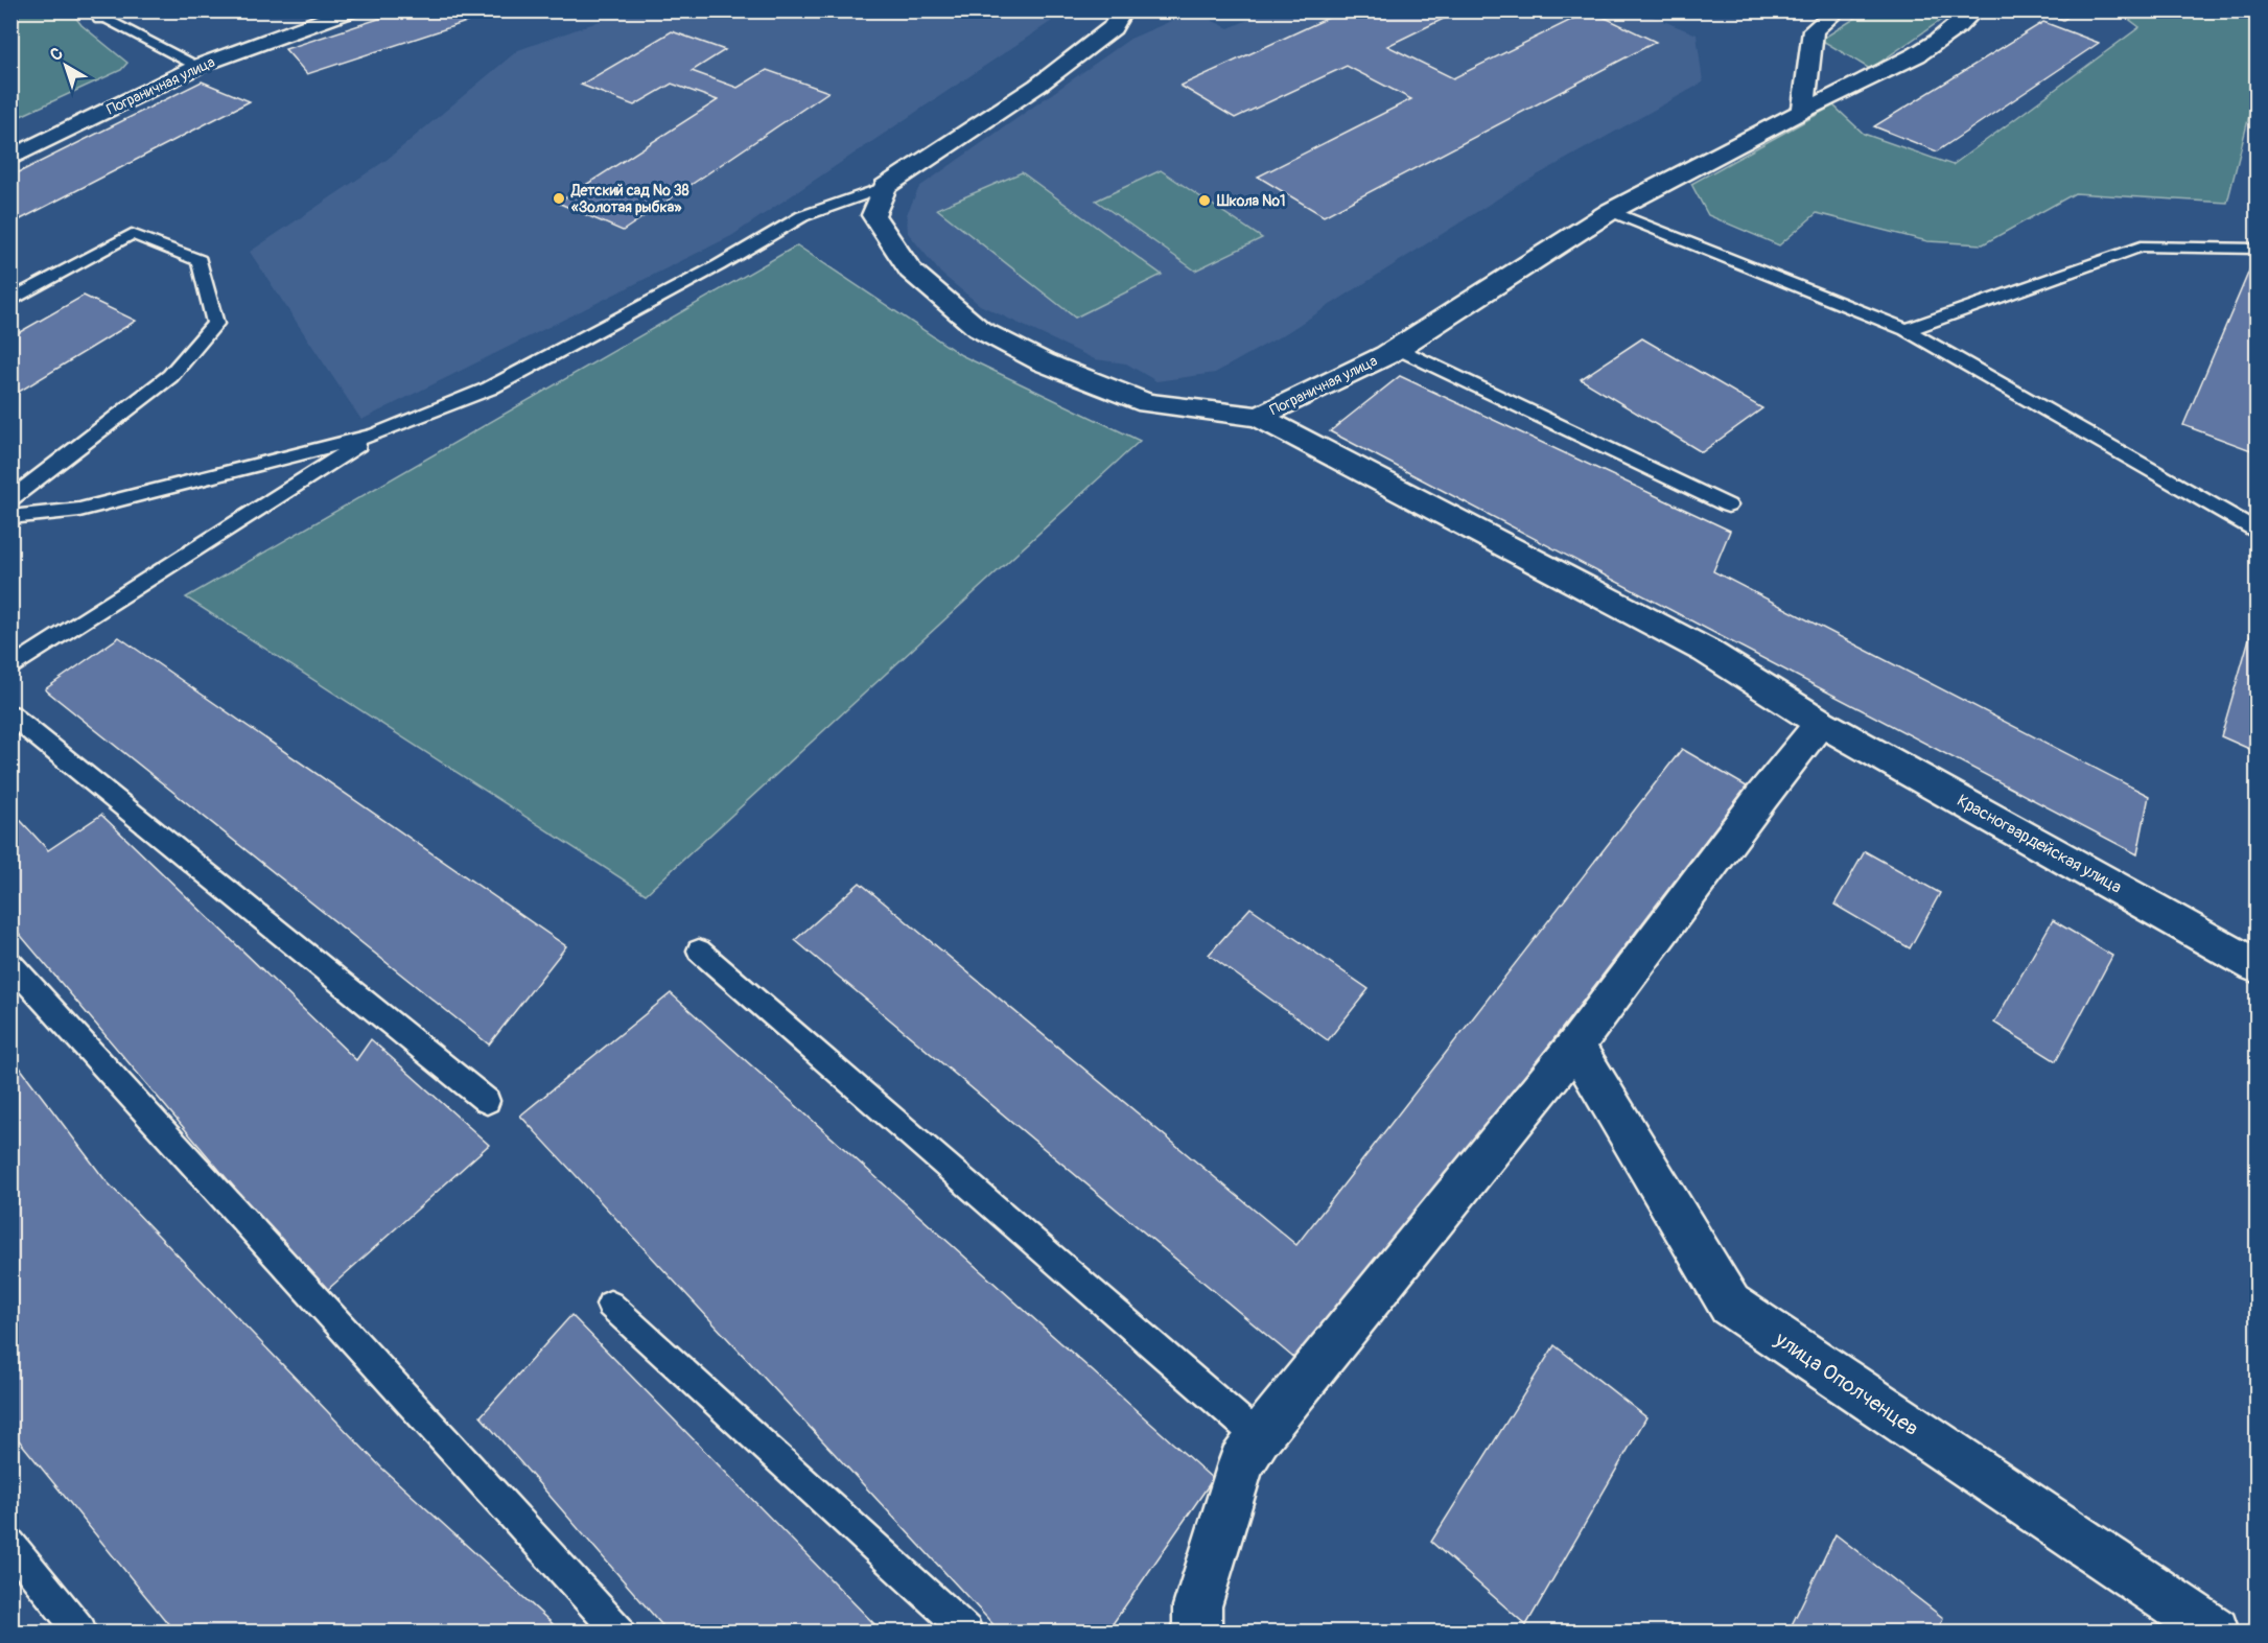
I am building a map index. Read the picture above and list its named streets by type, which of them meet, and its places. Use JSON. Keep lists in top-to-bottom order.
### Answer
{
  "streets": {
    "street": ["Пограничная улица", "Красногвардейская улица", "улица Ополченцев"]
  },
  "crossings": [
    ["Пограничная улица", "Красногвардейская улица"]
  ],
  "places": ["Детский сад № 38 «Золотая рыбка»", "Школа №1"],
  "north": "top left"
}
